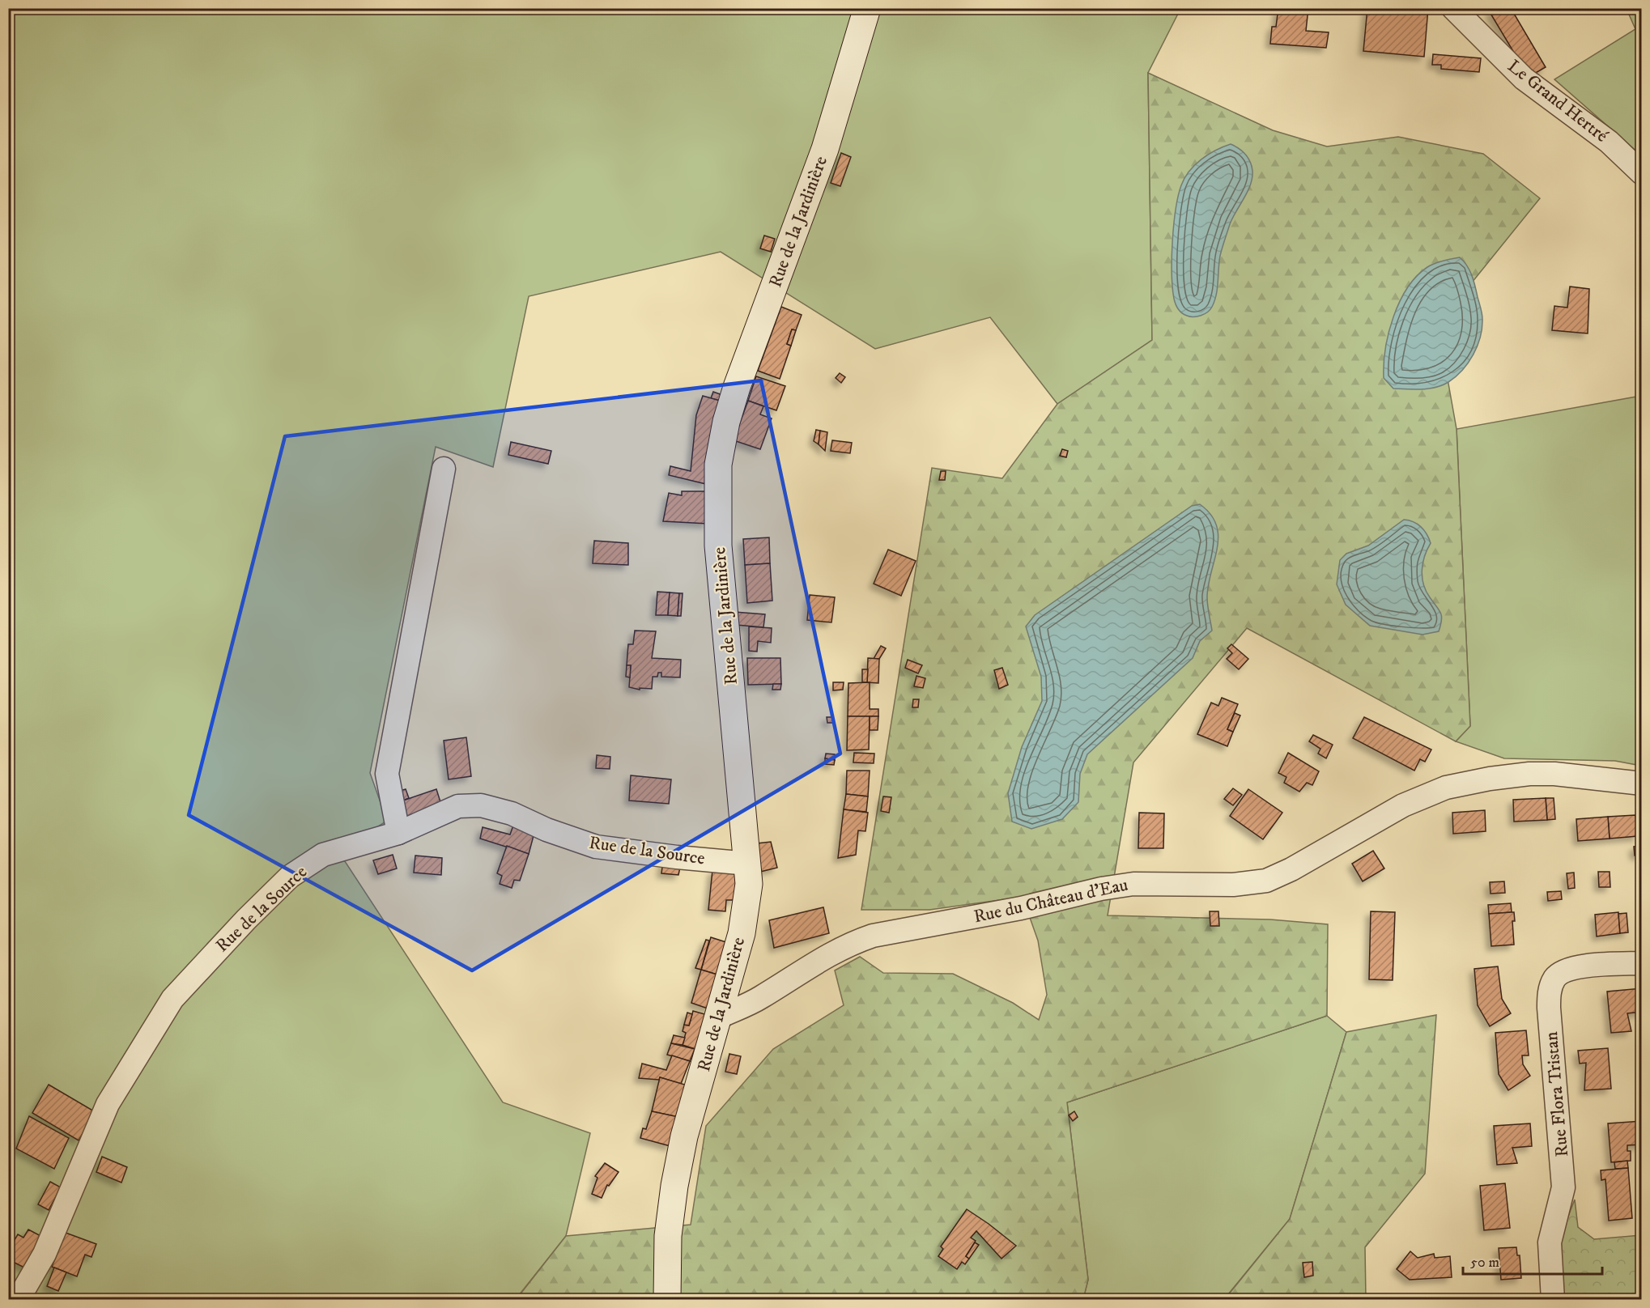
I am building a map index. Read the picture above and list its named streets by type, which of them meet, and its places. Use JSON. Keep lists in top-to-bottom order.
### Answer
{
  "streets": {
    "street": [
      "Le Grand Hertré",
      "Rue de la Jardinière",
      "Rue de la Source",
      "Rue du Château d'Eau",
      "Rue Flora Tristan"
    ]
  },
  "crossings": [
    ["Rue de la Jardinière", "Rue de la Source"],
    ["Rue de la Jardinière", "Rue du Château d'Eau"]
  ],
  "scale_bar": "50 m"
}
